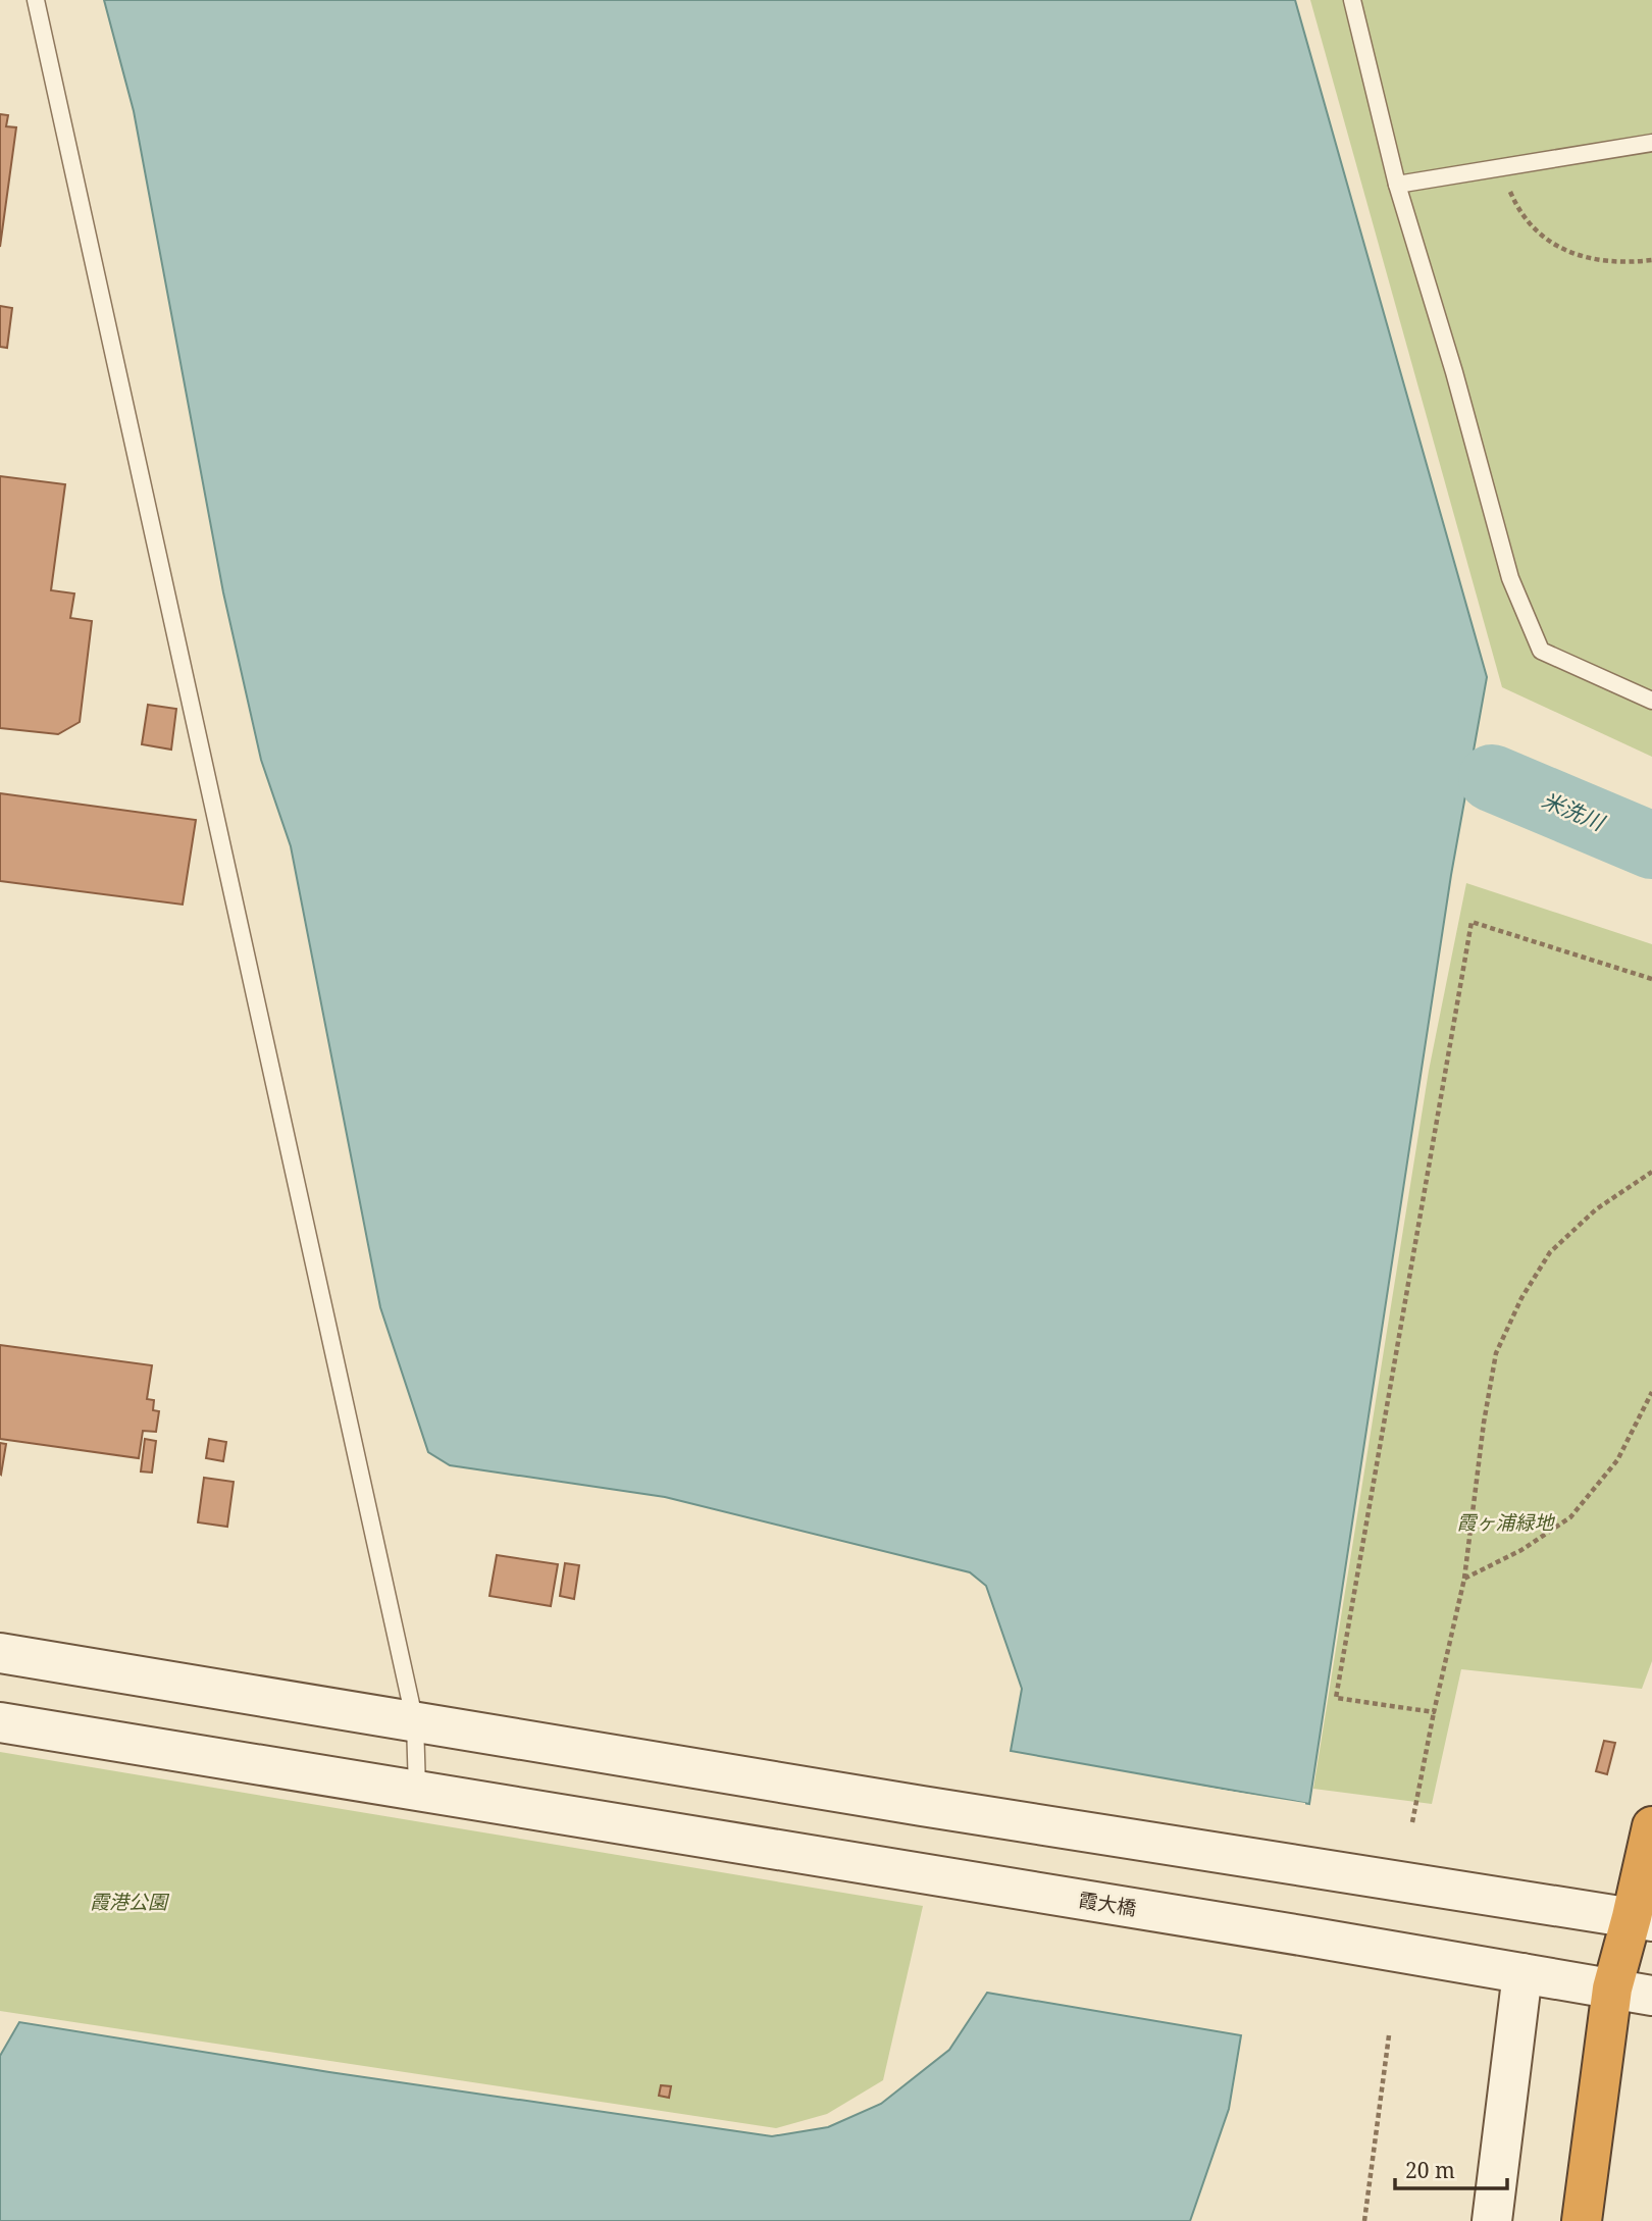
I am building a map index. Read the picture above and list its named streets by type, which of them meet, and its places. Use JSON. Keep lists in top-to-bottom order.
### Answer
{
  "streets": {
    "street": ["霞大橋"]
  },
  "water": ["米洗川"],
  "parks": ["霞ヶ浦緑地", "霞港公園"],
  "scale_bar": "20 m"
}
